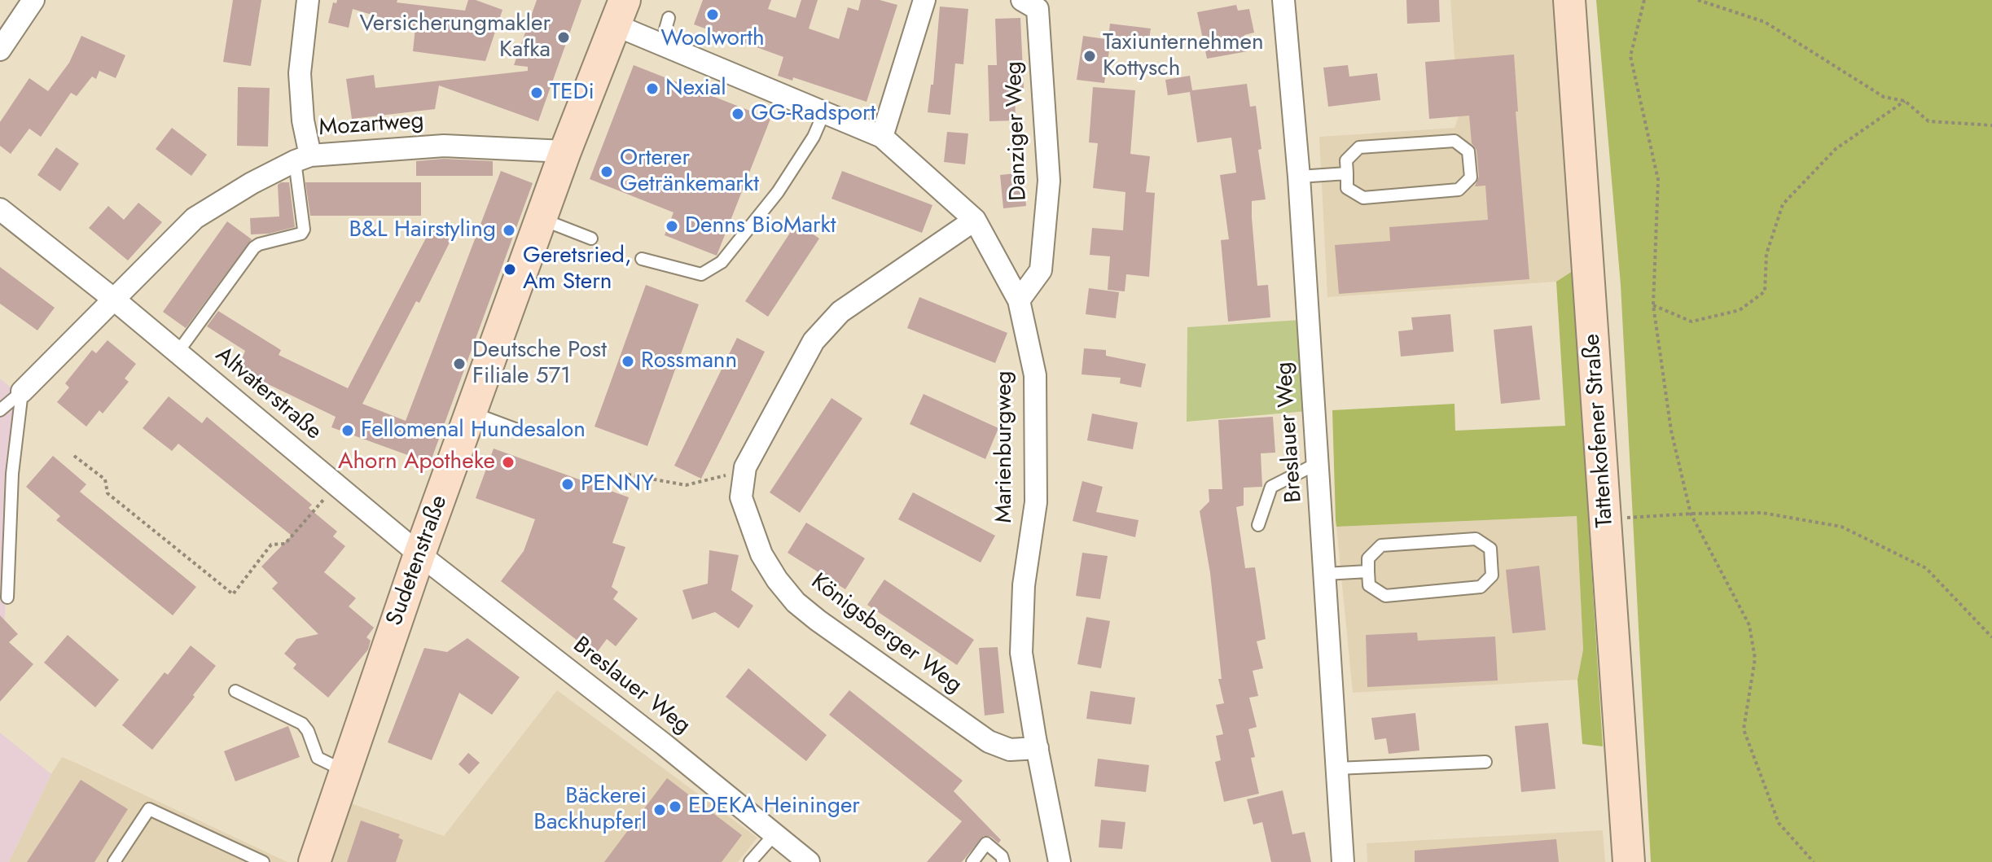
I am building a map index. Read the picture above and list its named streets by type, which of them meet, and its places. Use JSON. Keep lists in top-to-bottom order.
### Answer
{
  "streets": {
    "street": [
      "Mozartweg",
      "Danziger Weg",
      "Altvaterstraße",
      "Tattenkofener Straße",
      "Breslauer Weg",
      "Marienburgweg",
      "Sudetenstraße",
      "Königsberger Weg"
    ]
  },
  "crossings": [
    ["Mozartweg", "Altvaterstraße"],
    ["Mozartweg", "Sudetenstraße"],
    ["Danziger Weg", "Marienburgweg"],
    ["Altvaterstraße", "Breslauer Weg"],
    ["Altvaterstraße", "Sudetenstraße"],
    ["Breslauer Weg", "Sudetenstraße"],
    ["Marienburgweg", "Sudetenstraße"],
    ["Marienburgweg", "Königsberger Weg"]
  ],
  "places": [
    "Woolworth",
    "Versicherungmakler Kafka",
    "Taxiunternehmen Kottysch",
    "Nexial",
    "TEDi",
    "GG-Radsport",
    "Orterer Getränkemarkt",
    "Denns BioMarkt",
    "B&L Hairstyling",
    "Geretsried, Am Stern",
    "Rossmann",
    "Deutsche Post Filiale 571",
    "Fellomenal Hundesalon",
    "Ahorn Apotheke",
    "PENNY",
    "EDEKA Heininger",
    "Bäckerei Backhupferl"
  ]
}
